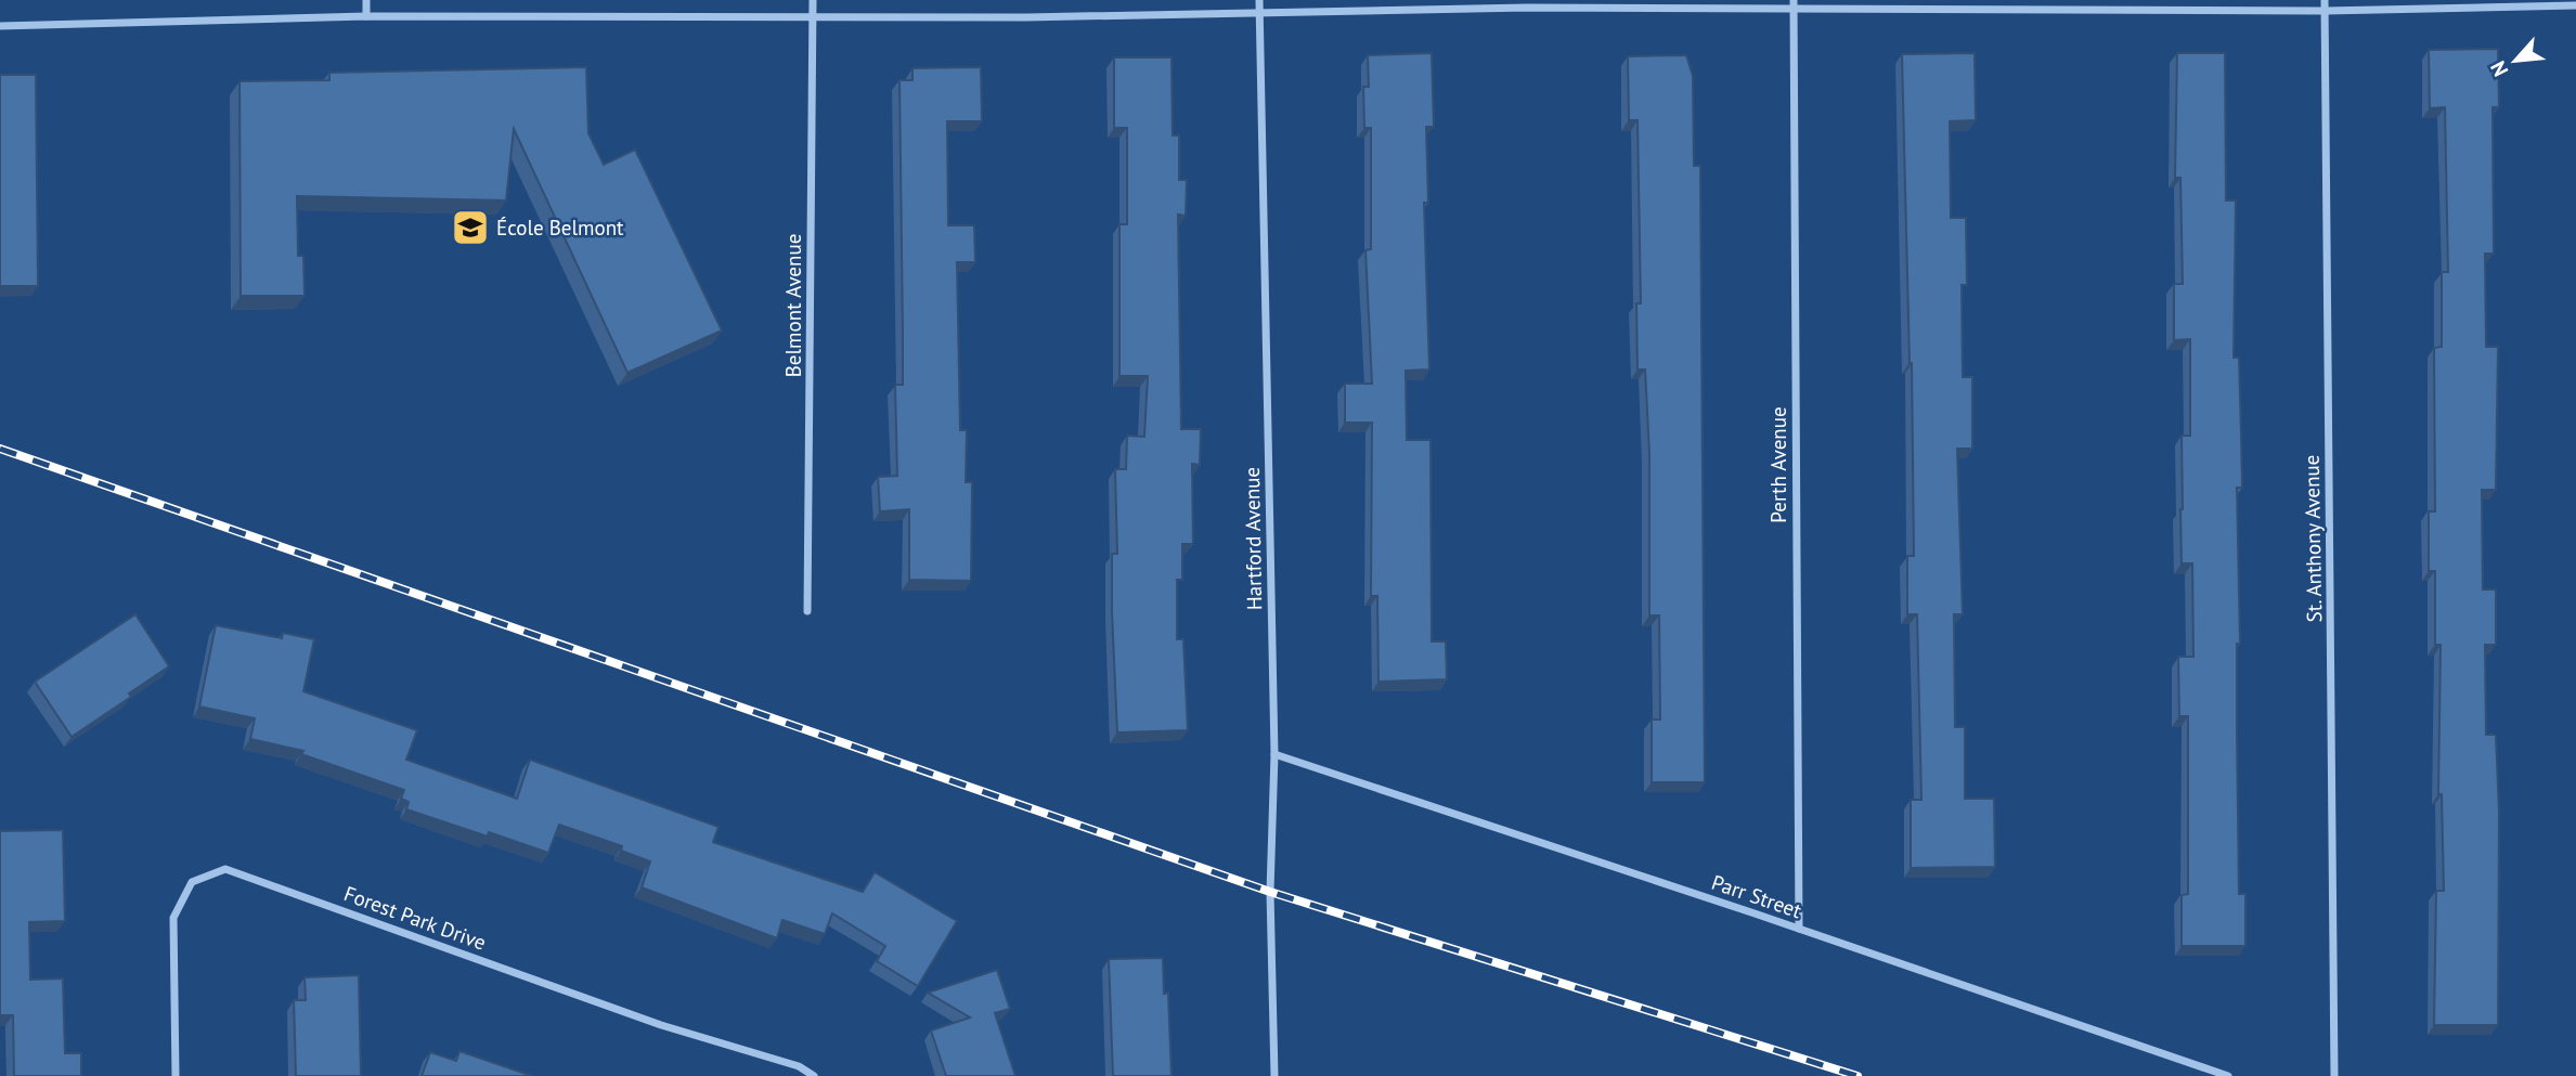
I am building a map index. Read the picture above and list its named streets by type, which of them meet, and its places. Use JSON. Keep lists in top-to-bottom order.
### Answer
{
  "streets": {
    "street": [
      "Belmont Avenue",
      "Perth Avenue",
      "Hartford Avenue",
      "St. Anthony Avenue",
      "Parr Street",
      "Forest Park Drive"
    ]
  },
  "crossings": [
    ["Perth Avenue", "Parr Street"],
    ["Hartford Avenue", "Parr Street"]
  ],
  "places": {
    "school or university": ["École Belmont"]
  },
  "north": "bottom left"
}
